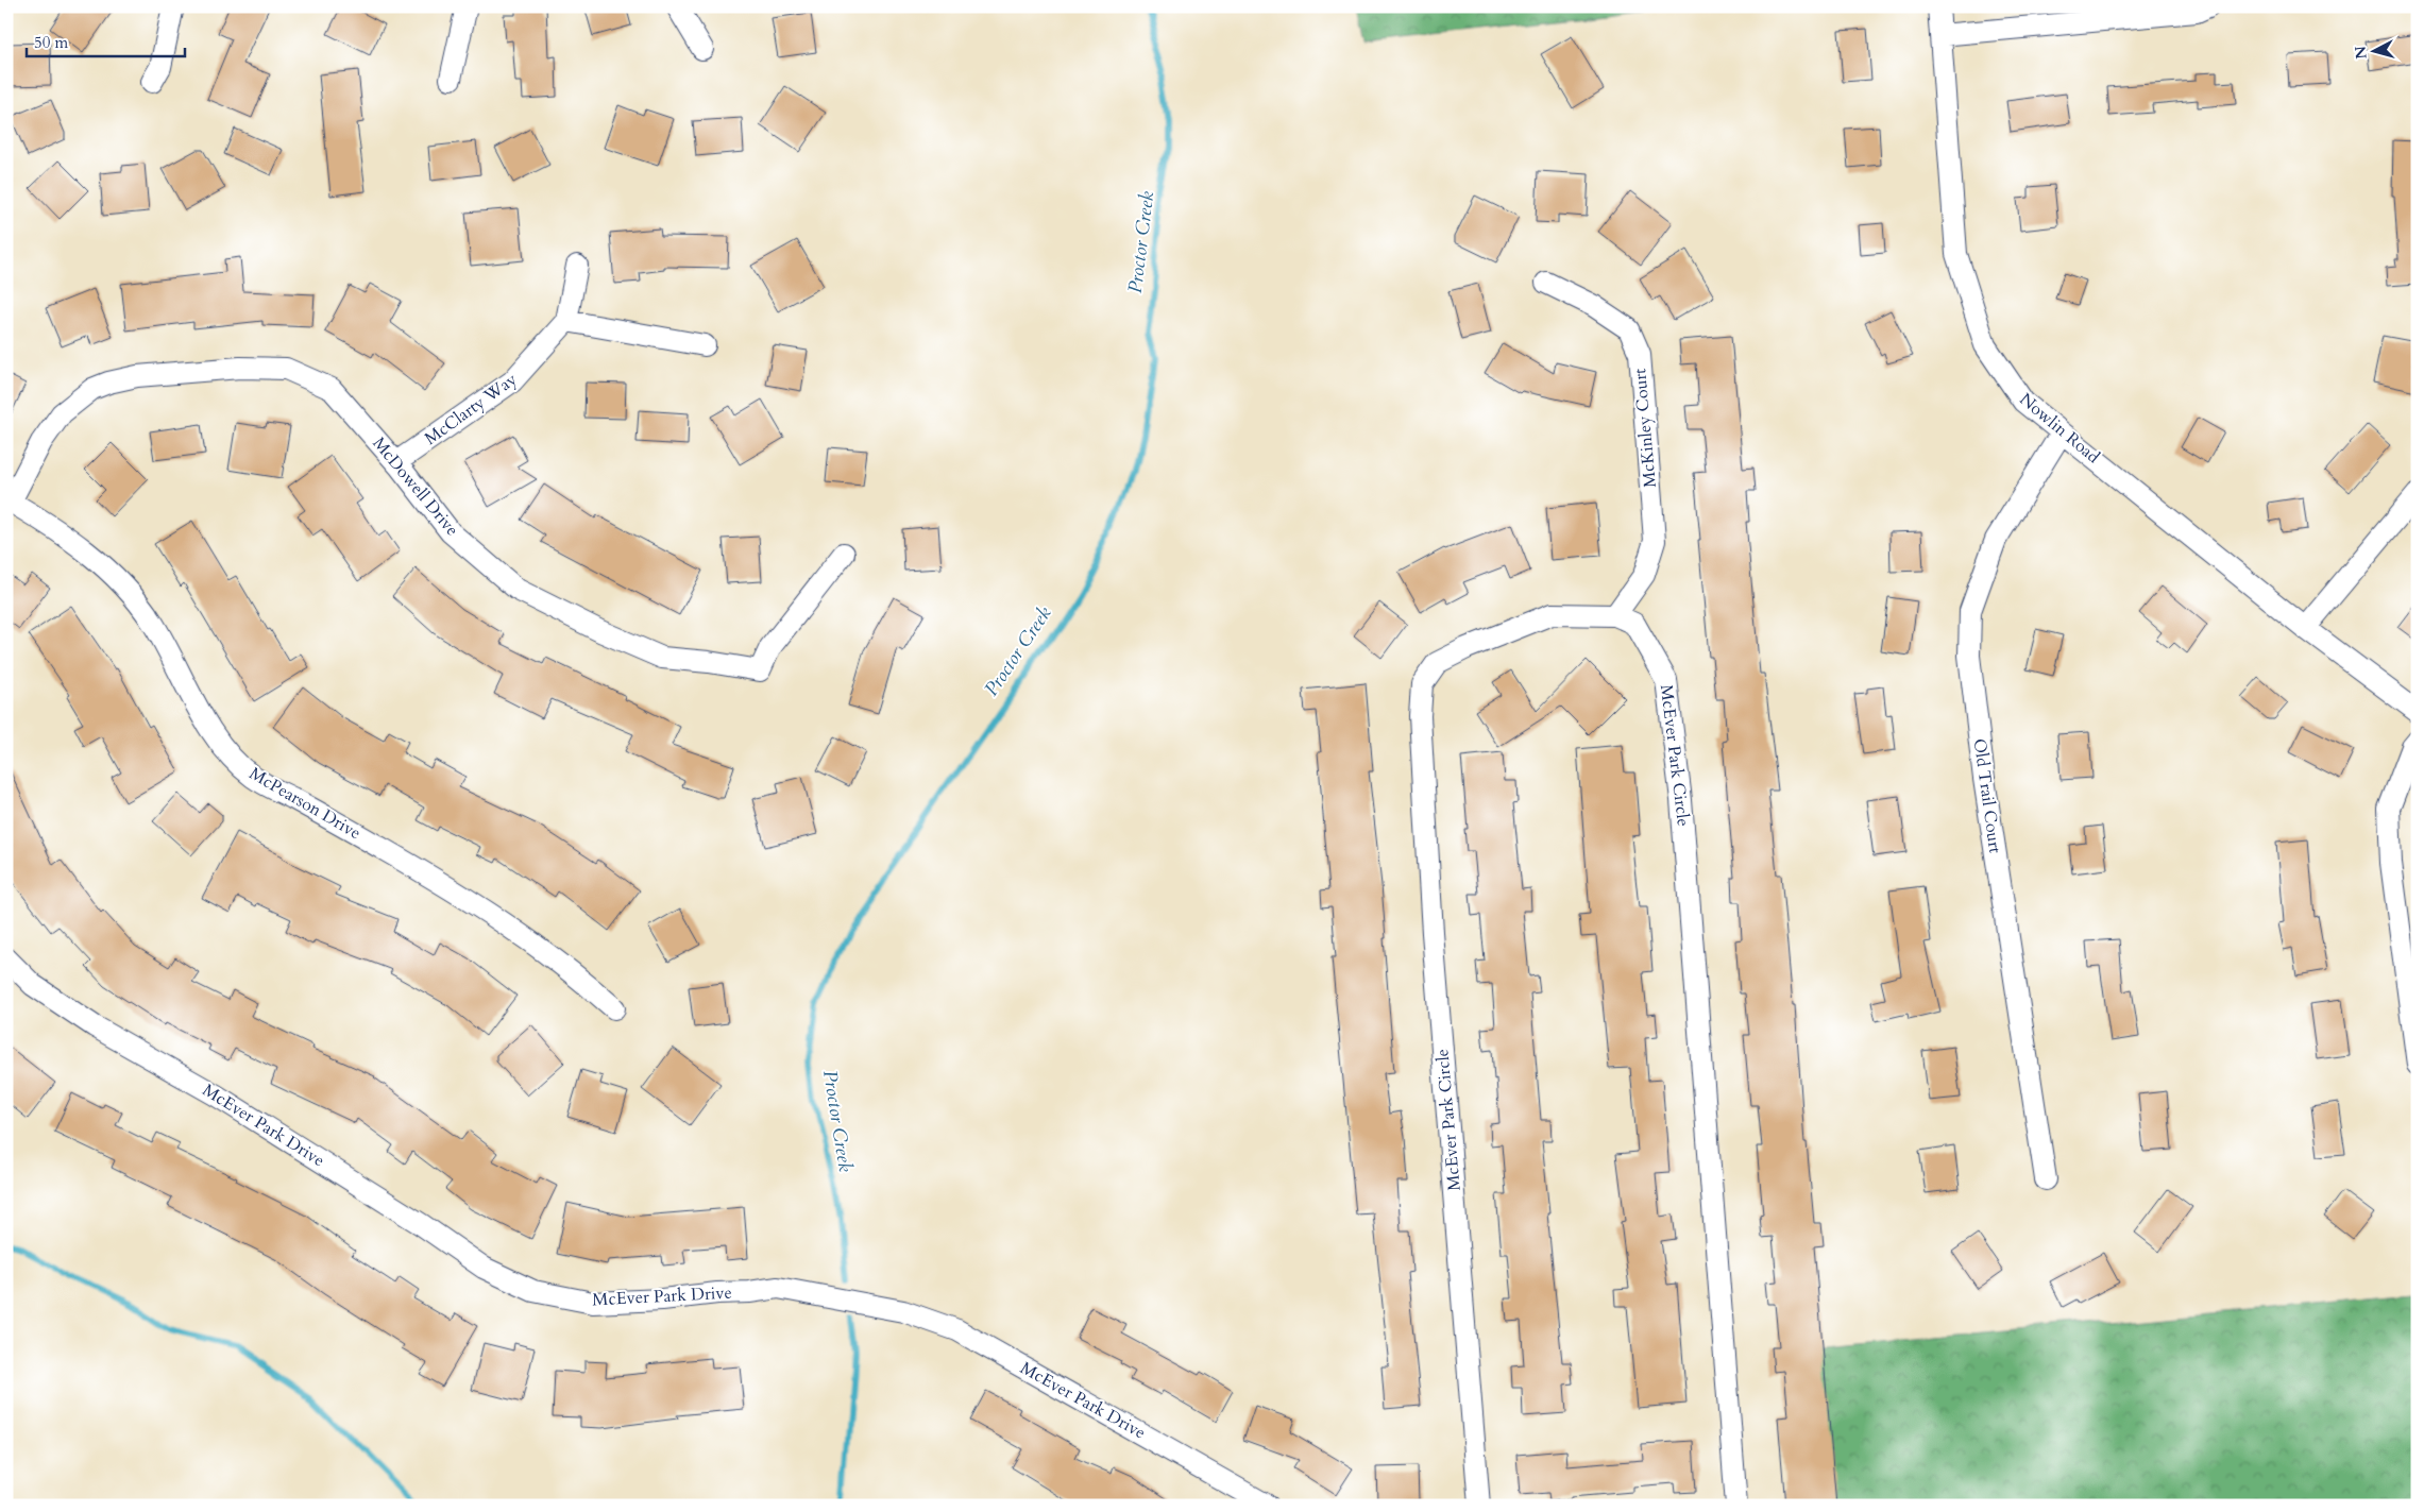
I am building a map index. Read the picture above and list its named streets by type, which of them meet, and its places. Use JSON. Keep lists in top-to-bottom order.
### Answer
{
  "streets": {
    "street": [
      "McClarty Way",
      "McKinley Court",
      "Nowlin Road",
      "McDowell Drive",
      "McEver Park Circle",
      "Old Trail Court",
      "McPearson Drive",
      "McEver Park Drive"
    ]
  },
  "crossings": [
    ["McClarty Way", "McDowell Drive"],
    ["McKinley Court", "McEver Park Circle"],
    ["Nowlin Road", "Old Trail Court"],
    ["McDowell Drive", "McPearson Drive"]
  ],
  "water": ["Proctor Creek"],
  "scale_bar": "50 m",
  "north": "left"
}
